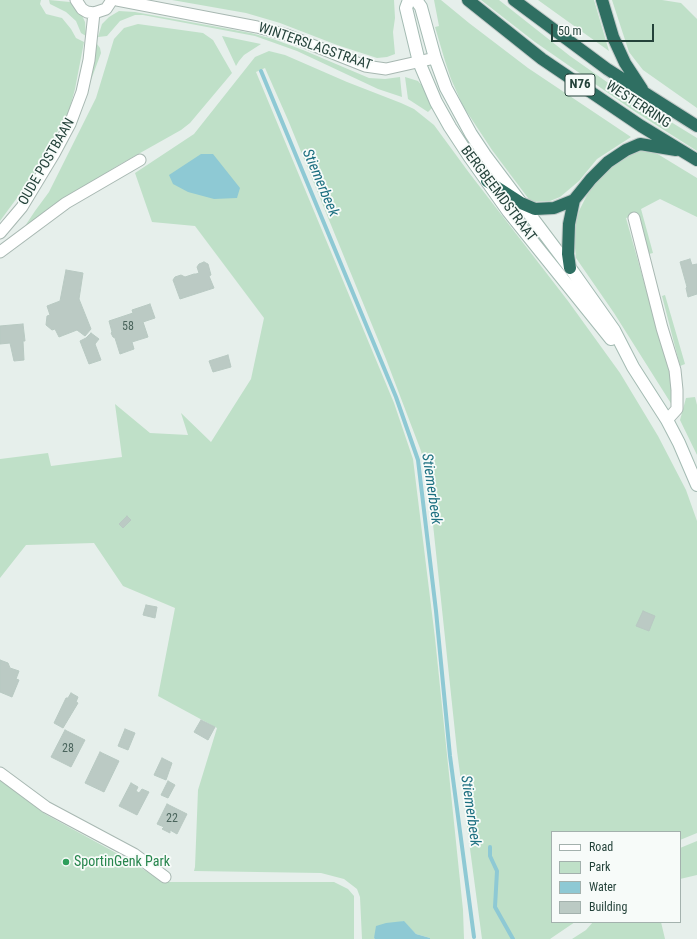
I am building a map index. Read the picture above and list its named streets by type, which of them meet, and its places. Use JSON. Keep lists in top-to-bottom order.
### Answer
{
  "streets": {
    "highway": ["N76", "WESTERRING"],
    "street": ["WINTERSLAGSTRAAT", "OUDE POSTBAAN", "BERGBEEMDSTRAAT"]
  },
  "crossings": [
    ["WINTERSLAGSTRAAT", "BERGBEEMDSTRAAT"]
  ],
  "water": ["Stiemerbeek"],
  "places": ["SportinGenk Park"],
  "house_numbers": ["58", "28", "22"],
  "legend": [
    "Road",
    "Park",
    "Water",
    "Building"
  ],
  "scale_bar": "50 m"
}
